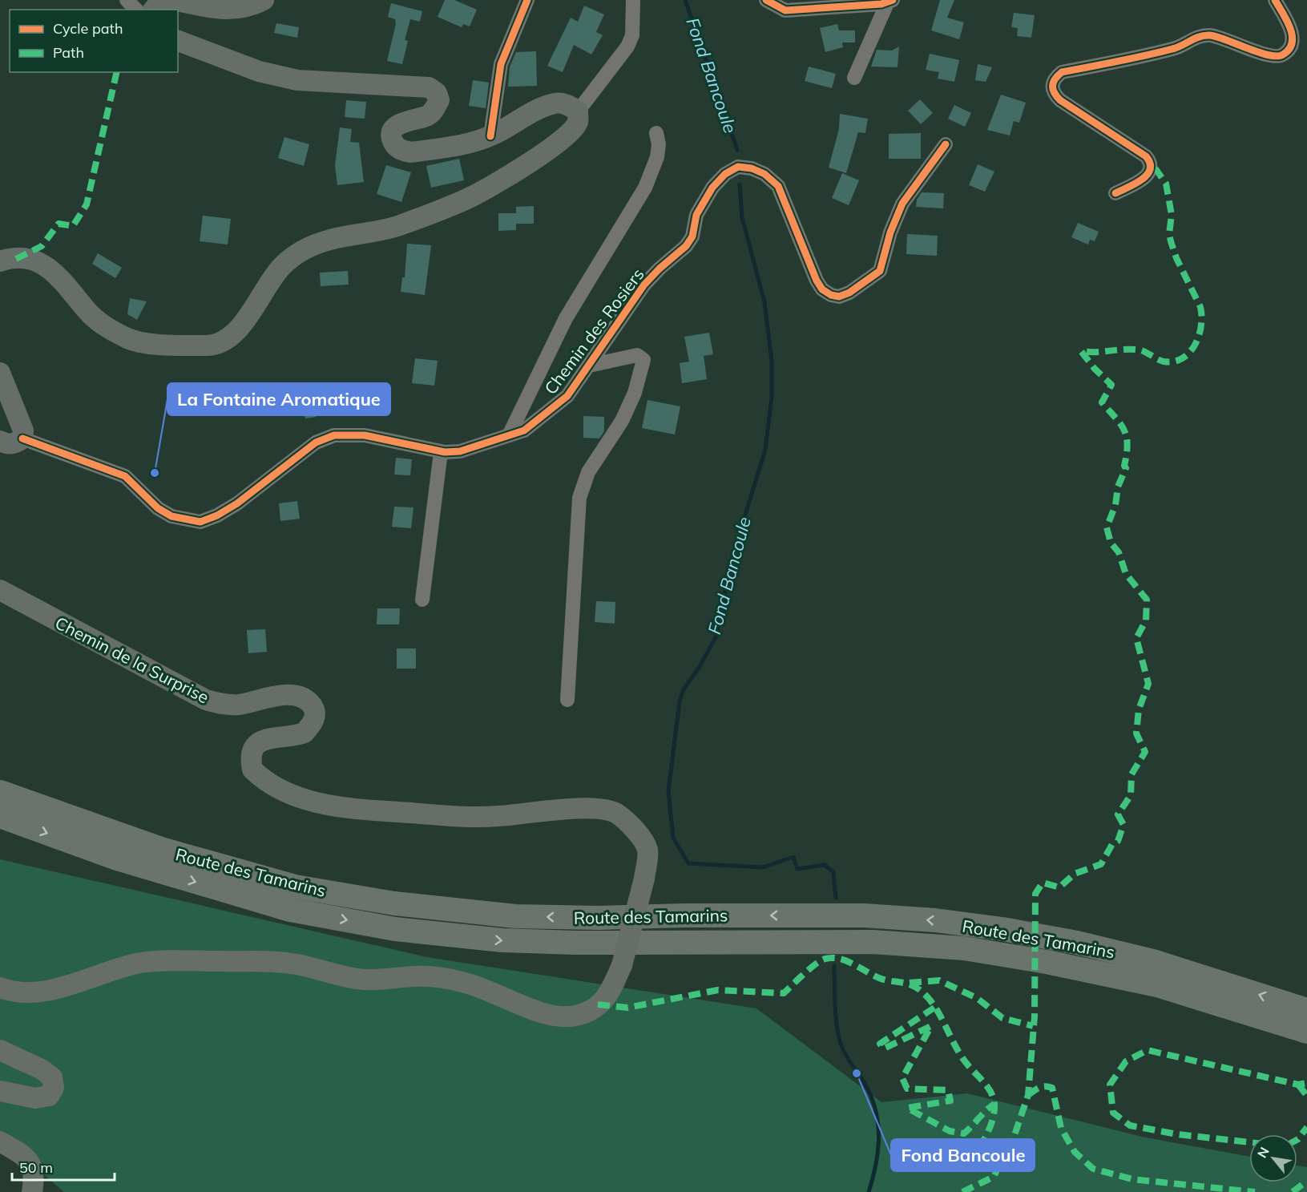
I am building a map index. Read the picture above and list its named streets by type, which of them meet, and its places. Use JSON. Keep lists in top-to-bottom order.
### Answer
{
  "streets": {
    "highway": ["Route des Tamarins"],
    "main road": ["Chemin de la Surprise"],
    "street": ["Chemin des Rosiers"]
  },
  "water": ["Fond Bancoule"],
  "places": ["La Fontaine Aromatique", "Fond Bancoule"],
  "legend": ["Cycle path", "Path"],
  "scale_bar": "50 m",
  "north": "top left"
}
